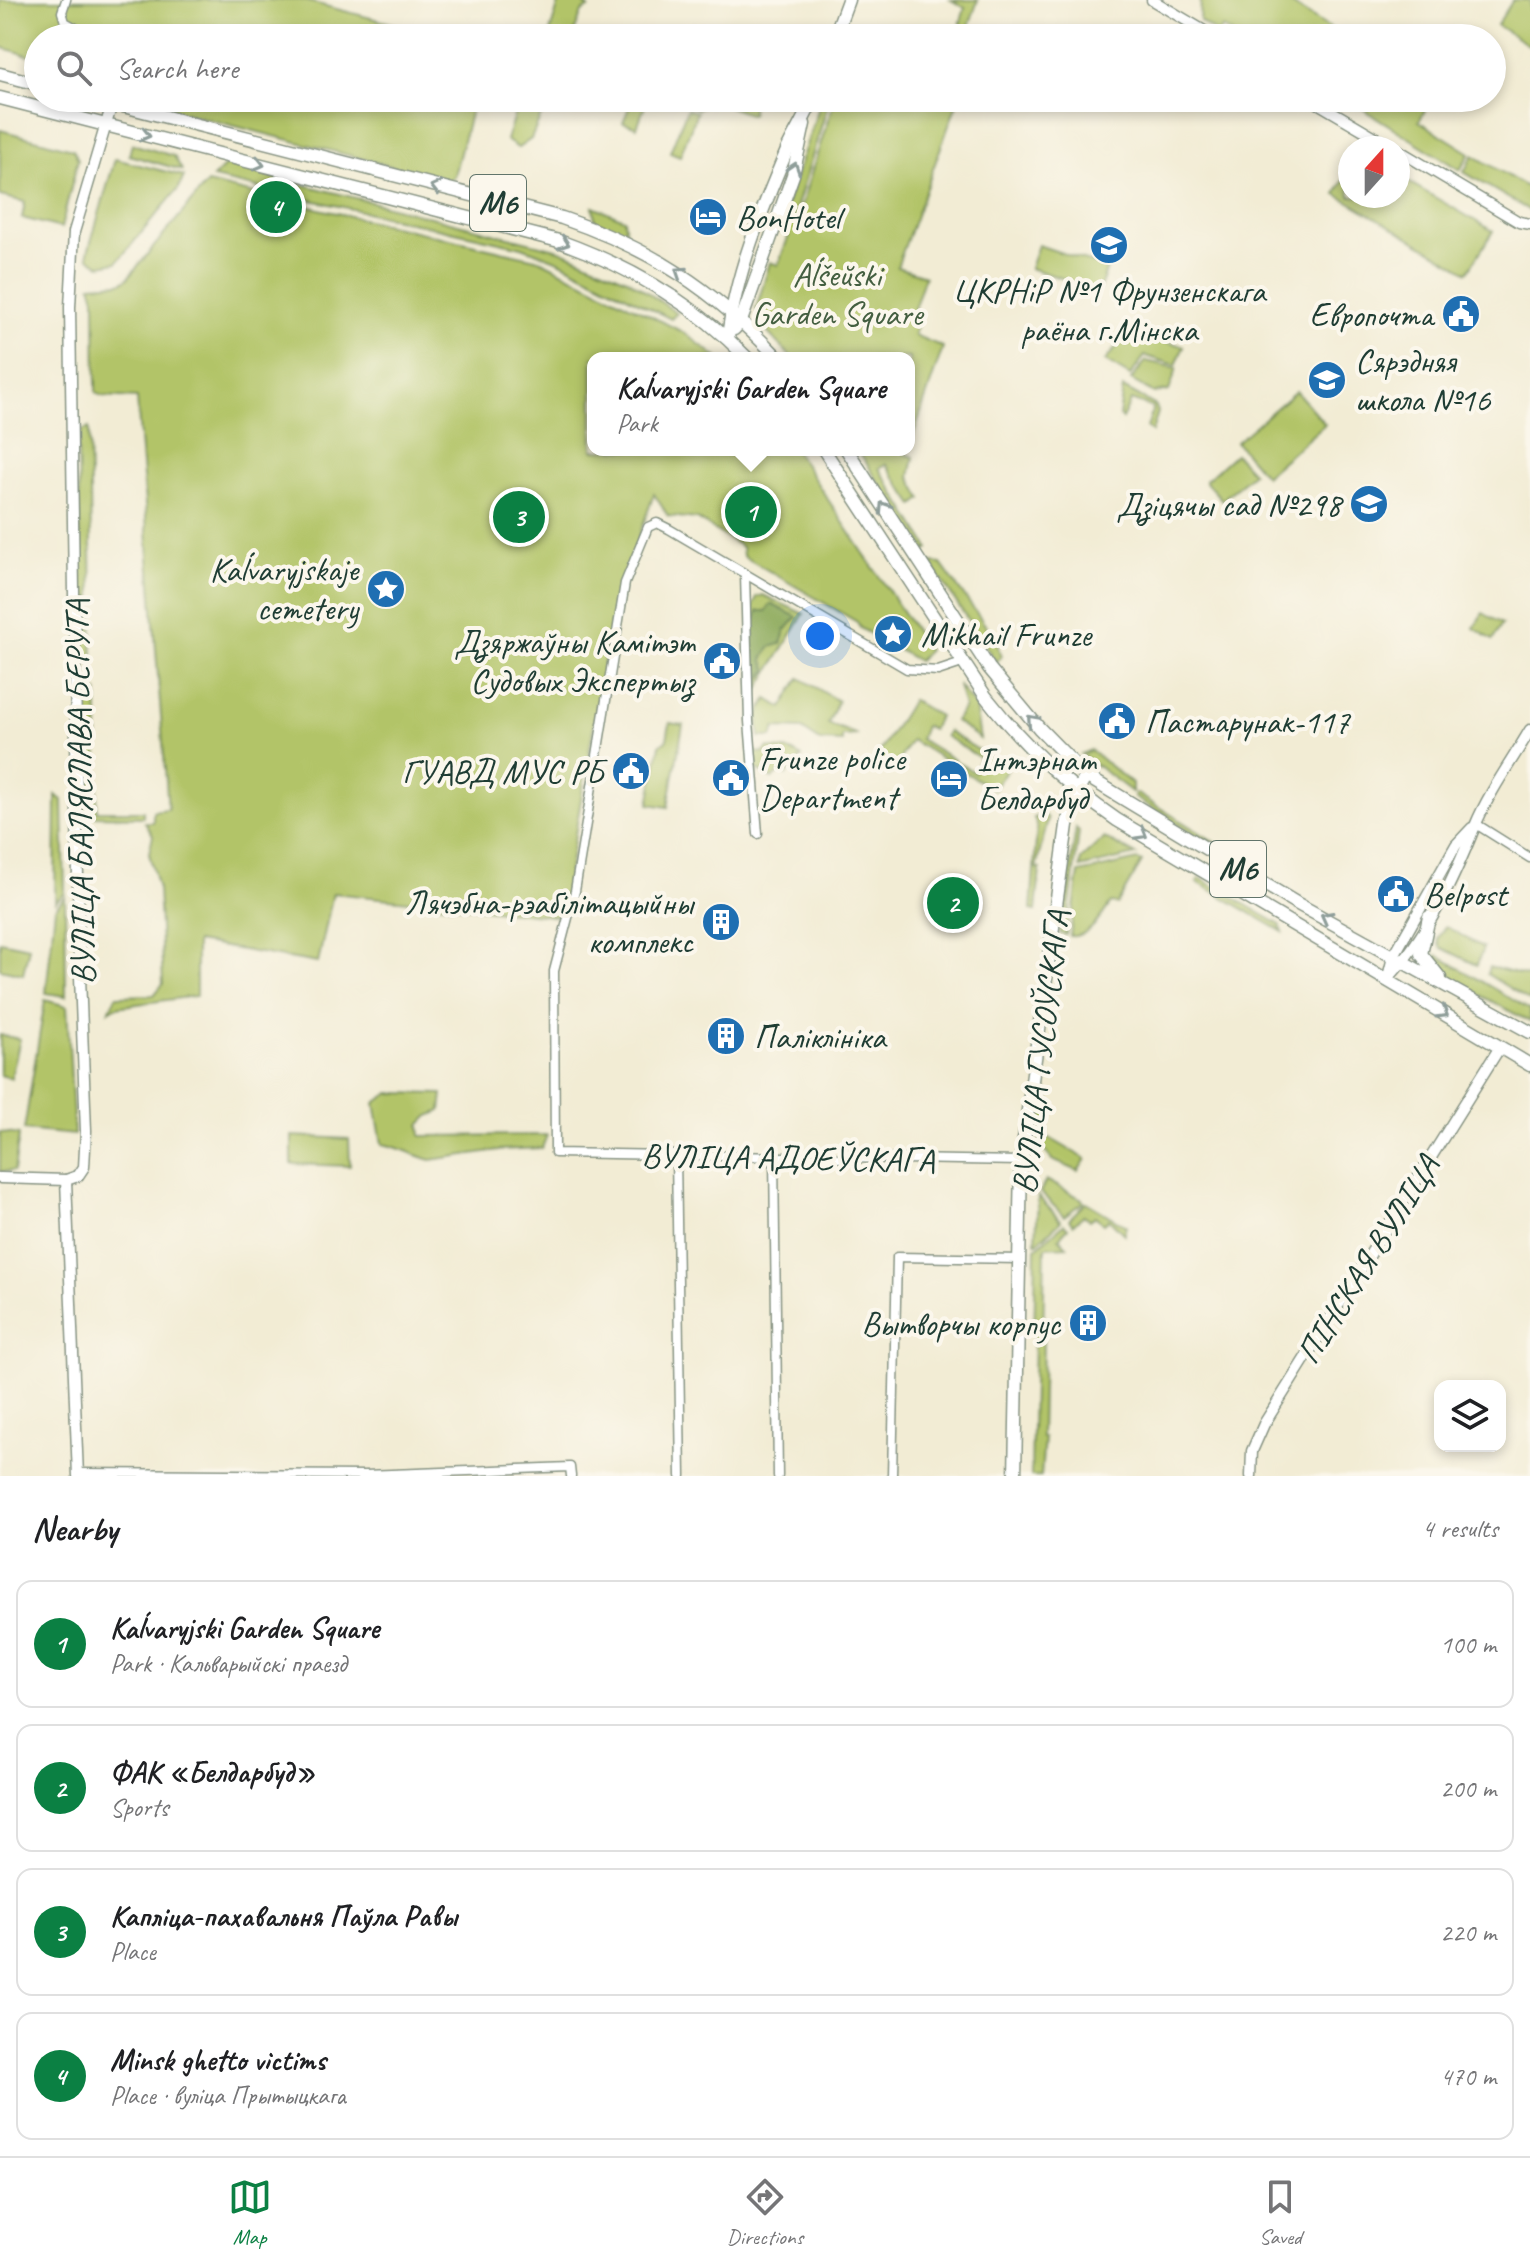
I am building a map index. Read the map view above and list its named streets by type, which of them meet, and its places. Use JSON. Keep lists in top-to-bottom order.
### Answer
{
  "streets": {
    "main road": ["М6", "ВУЛІЦА ГУСОЎСКАГА"],
    "street": ["ВУЛІЦА БАЛЯСЛАВА БЕРУТА", "ВУЛІЦА АДОЕЎСКАГА", "ПІНСКАЯ ВУЛІЦА"]
  },
  "crossings": [
    ["М6", "ВУЛІЦА БАЛЯСЛАВА БЕРУТА"],
    ["М6", "ВУЛІЦА ГУСОЎСКАГА"],
    ["М6", "ПІНСКАЯ ВУЛІЦА"],
    ["ВУЛІЦА ГУСОЎСКАГА", "ВУЛІЦА АДОЕЎСКАГА"]
  ],
  "parks": ["Aĺšeŭski Garden Square"],
  "places": {
    "hotel": ["BonHotel", "Інтэрнат Белдарбуд"],
    "school or university": ["ЦКРНіР №1 Фрунзенскага раёна г.Мінска", "Сярэдняя школа №16", "Дзіцячы сад №298"],
    "public building": [
      "Европочта",
      "Дзяржаўны Камітэт Судовых Экспертыз",
      "Пастарунак-117",
      "ГУАВД МУС РБ",
      "Frunze police Department",
      "Belpost"
    ],
    "place": ["Kaĺvaryjskaje cemetery", "Mikhail Frunze"],
    "building": ["Лячэбна-рэабілітацыйны комплекс", "Паліклініка", "Вытворчы корпус"]
  },
  "north": "top",
  "page": {
    "search": "Search here",
    "pins": [
      "4",
      "1",
      "3",
      "2"
    ],
    "popup": ["Kaĺvaryjski Garden Square", "Park"],
    "heading": ["Nearby", "4 results"],
    "list": [
      {
        "mark": "1",
        "name": "Kaĺvaryjski Garden Square",
        "note": "Park · Кальварыйскі праезд",
        "value": "100 m"
      },
      {
        "mark": "2",
        "name": "ФАК «Белдарбуд»",
        "note": "Sports",
        "value": "200 m"
      },
      {
        "mark": "3",
        "name": "Капліца-пахавальня Паўла Равы",
        "note": "Place",
        "value": "220 m"
      },
      {
        "mark": "4",
        "name": "Minsk ghetto victims",
        "note": "Place · вуліца Прытыцкага",
        "value": "470 m"
      }
    ],
    "nav": ["Map", "Directions", "Saved"]
  }
}
